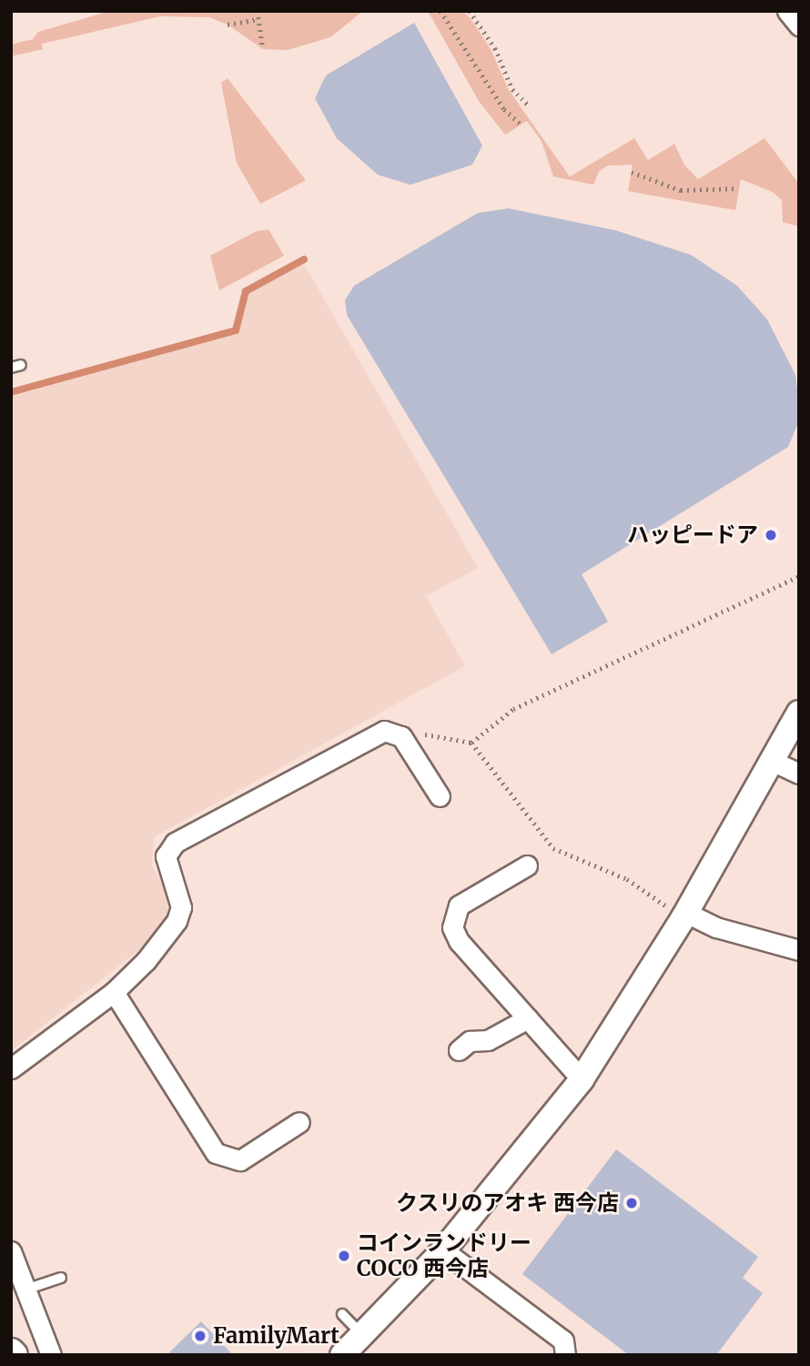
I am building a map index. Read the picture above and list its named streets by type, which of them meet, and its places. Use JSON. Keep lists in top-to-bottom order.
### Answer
{
  "places": [
    "ハッピードア",
    "クスリのアオキ 西今店",
    "コインランドリー COCO 西今店",
    "FamilyMart"
  ]
}
